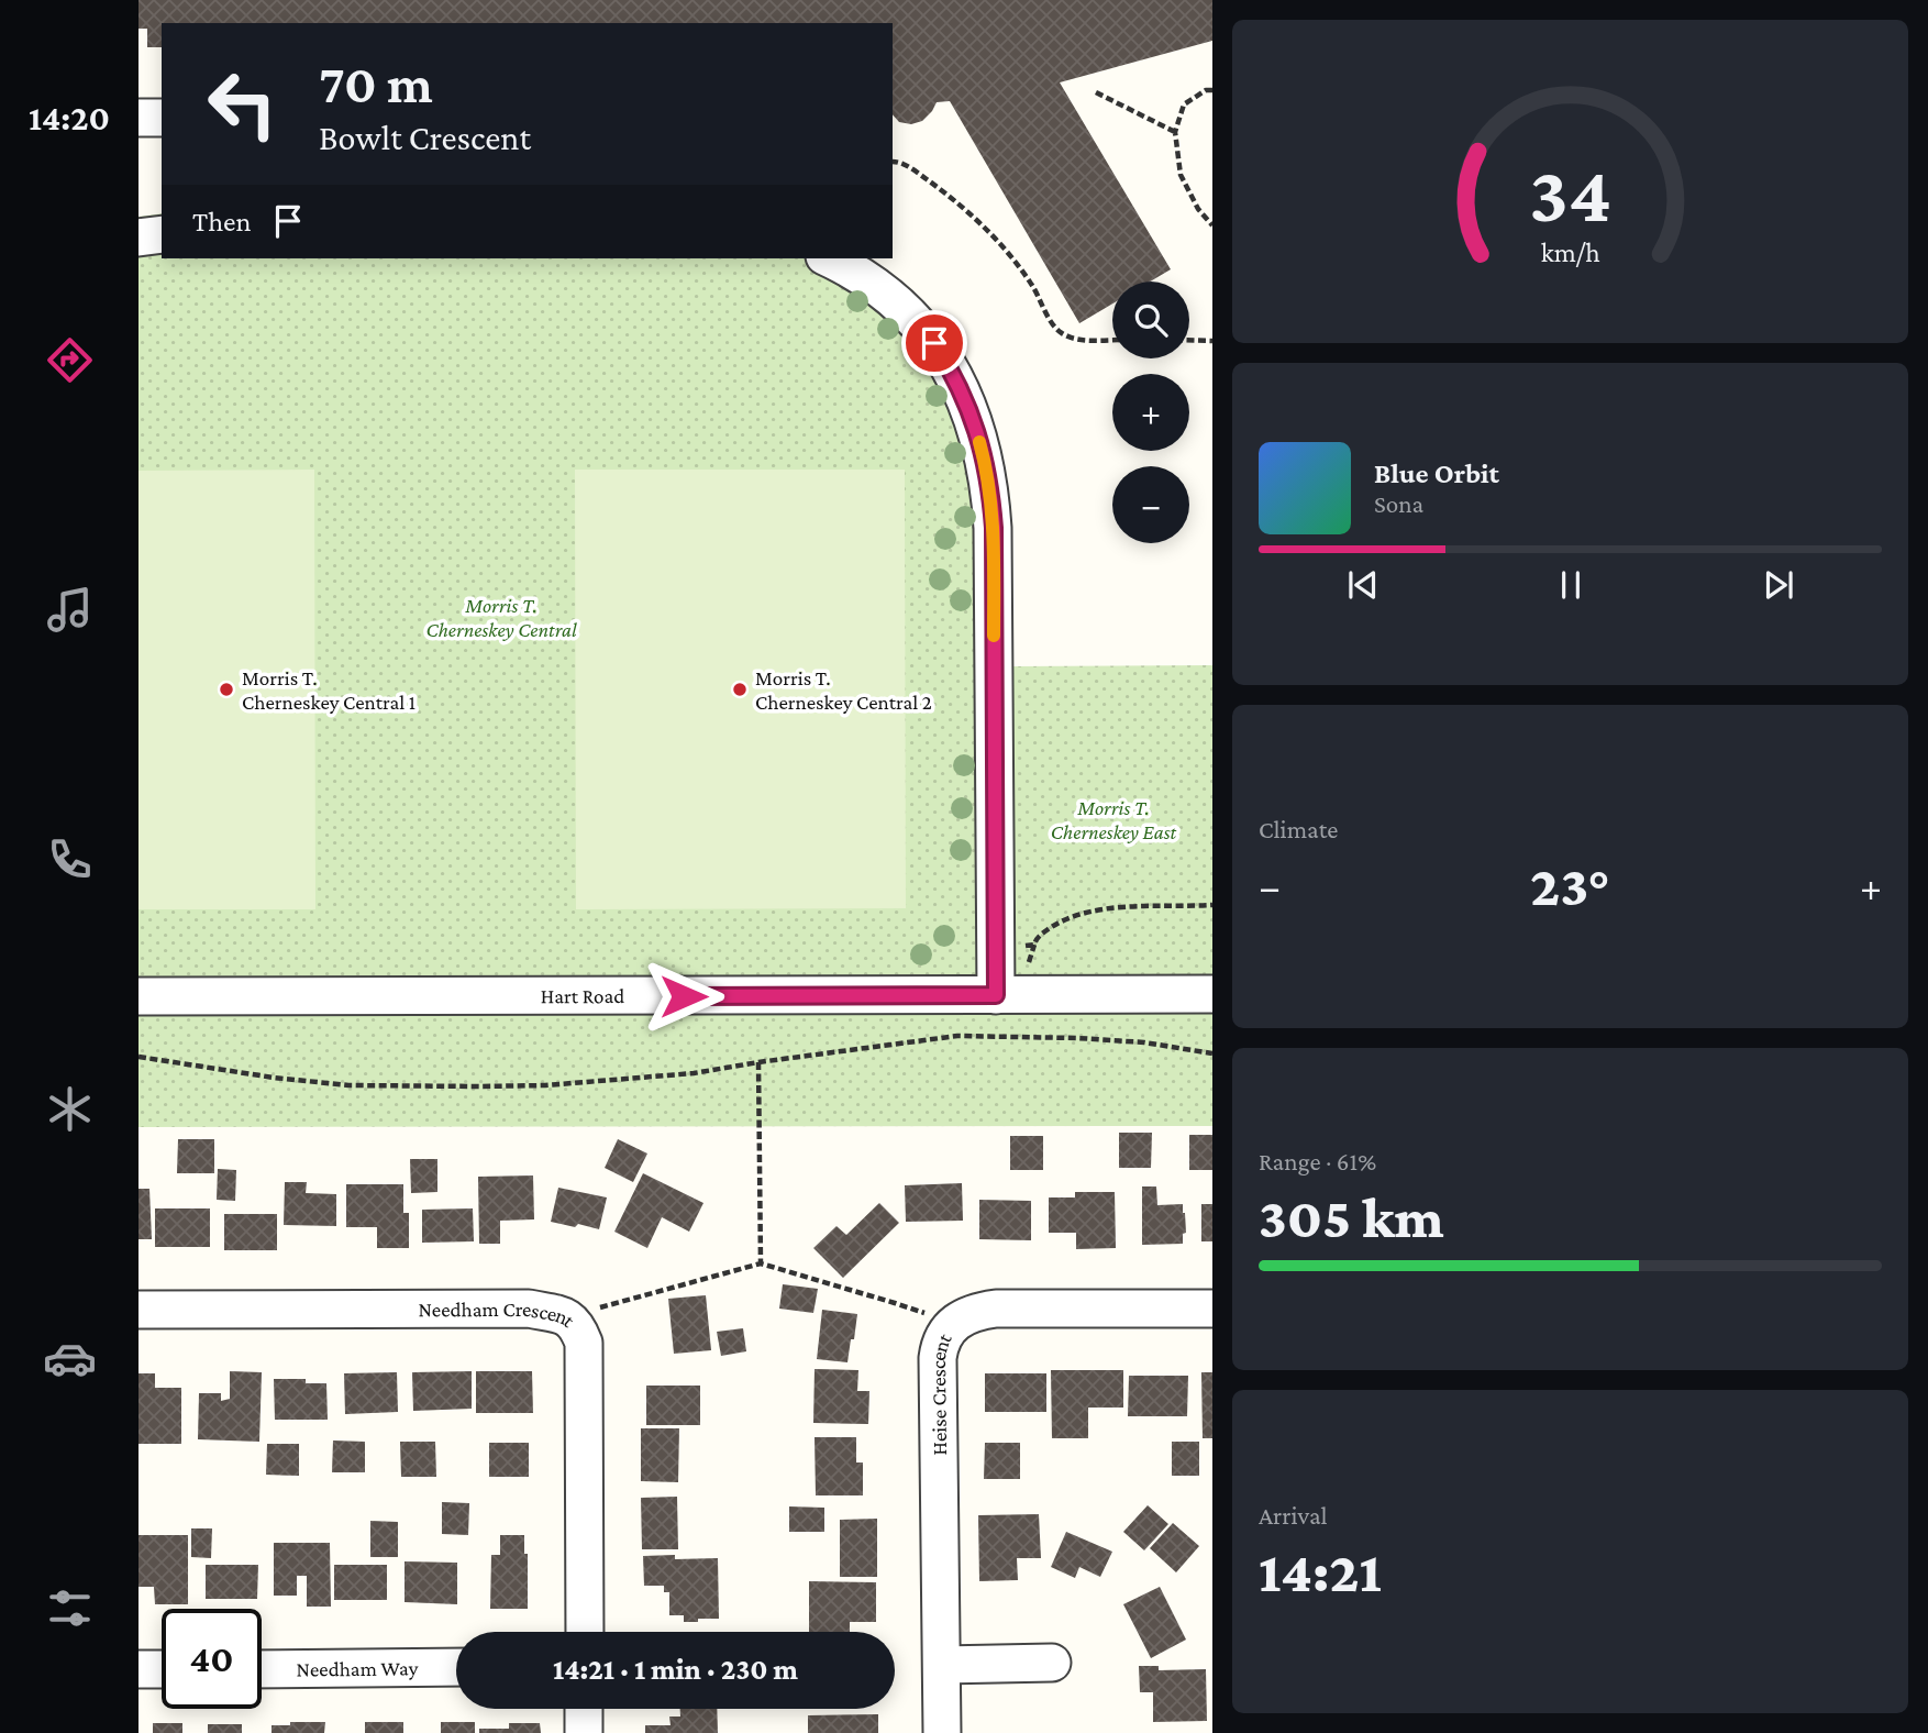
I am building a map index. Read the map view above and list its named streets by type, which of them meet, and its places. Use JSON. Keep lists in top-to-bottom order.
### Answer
{
  "streets": {
    "street": [
      "Hart Road",
      "Needham Crescent",
      "Heise Crescent",
      "Needham Way"
    ]
  },
  "parks": ["Morris T. Cherneskey Central", "Morris T. Cherneskey East"],
  "places": ["Morris T. Cherneskey Central 1", "Morris T. Cherneskey Central 2"],
  "page": {
    "tabs": "14:20",
    "turn": ["70 m", "Bowlt Crescent"],
    "then": "Then",
    "map_buttons": ["+", "−"],
    "song": ["Blue Orbit", "Sona"],
    "tile": [
      "Climate",
      ["Range · 61%", "305 km"],
      ["Arrival", "14:21"]
    ],
    "heat": ["−", "23°", "+"],
    "limit": "40",
    "trip": "14:21 · 1 min · 230 m",
    "gauge": ["34", "km/h"]
  }
}
